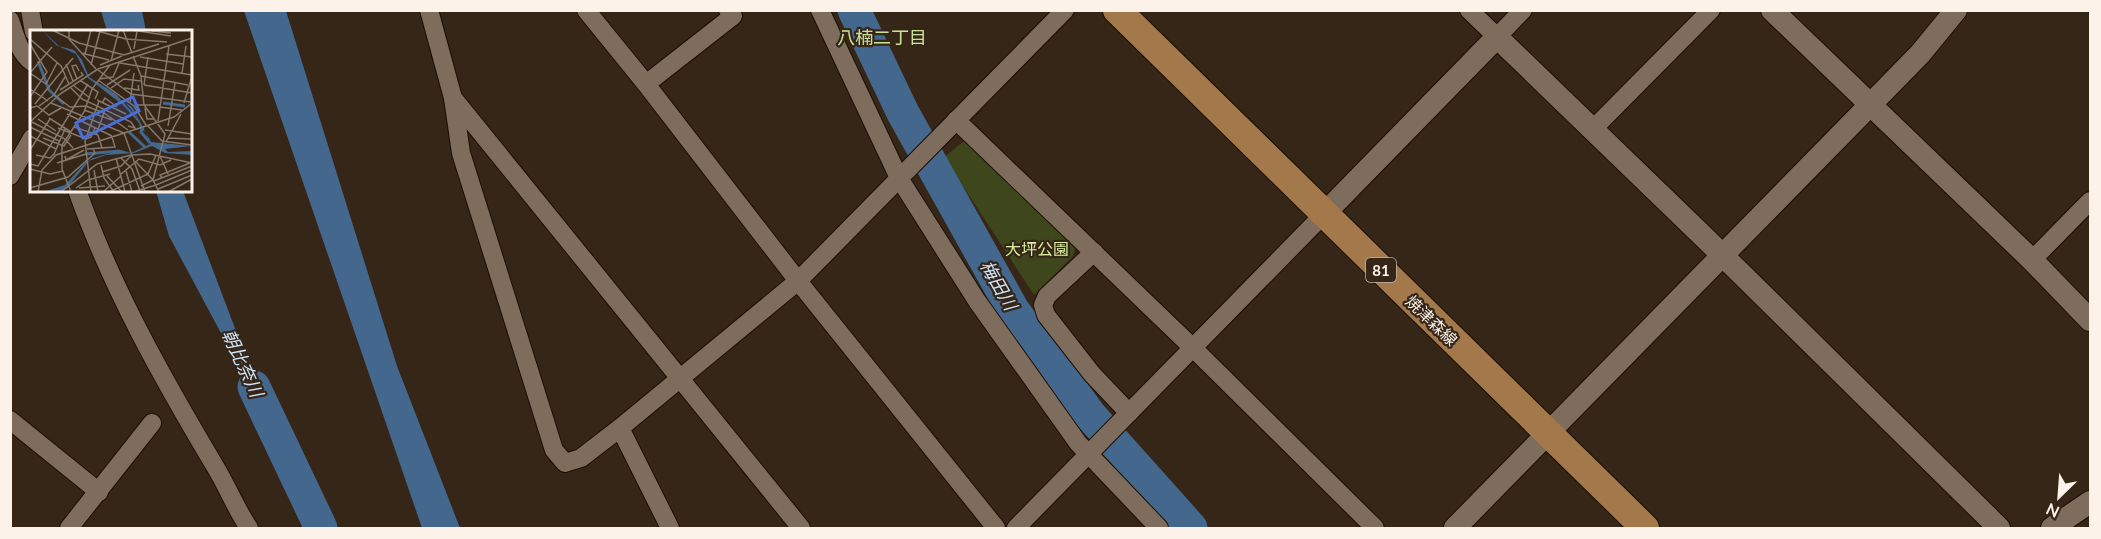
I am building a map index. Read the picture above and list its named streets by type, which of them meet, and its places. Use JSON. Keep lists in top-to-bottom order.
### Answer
{
  "streets": {
    "main road": ["81", "焼津森線"]
  },
  "districts": ["八楠二丁目"],
  "water": ["梅田川", "朝比奈川"],
  "parks": ["大坪公園"],
  "north": "bottom left"
}
